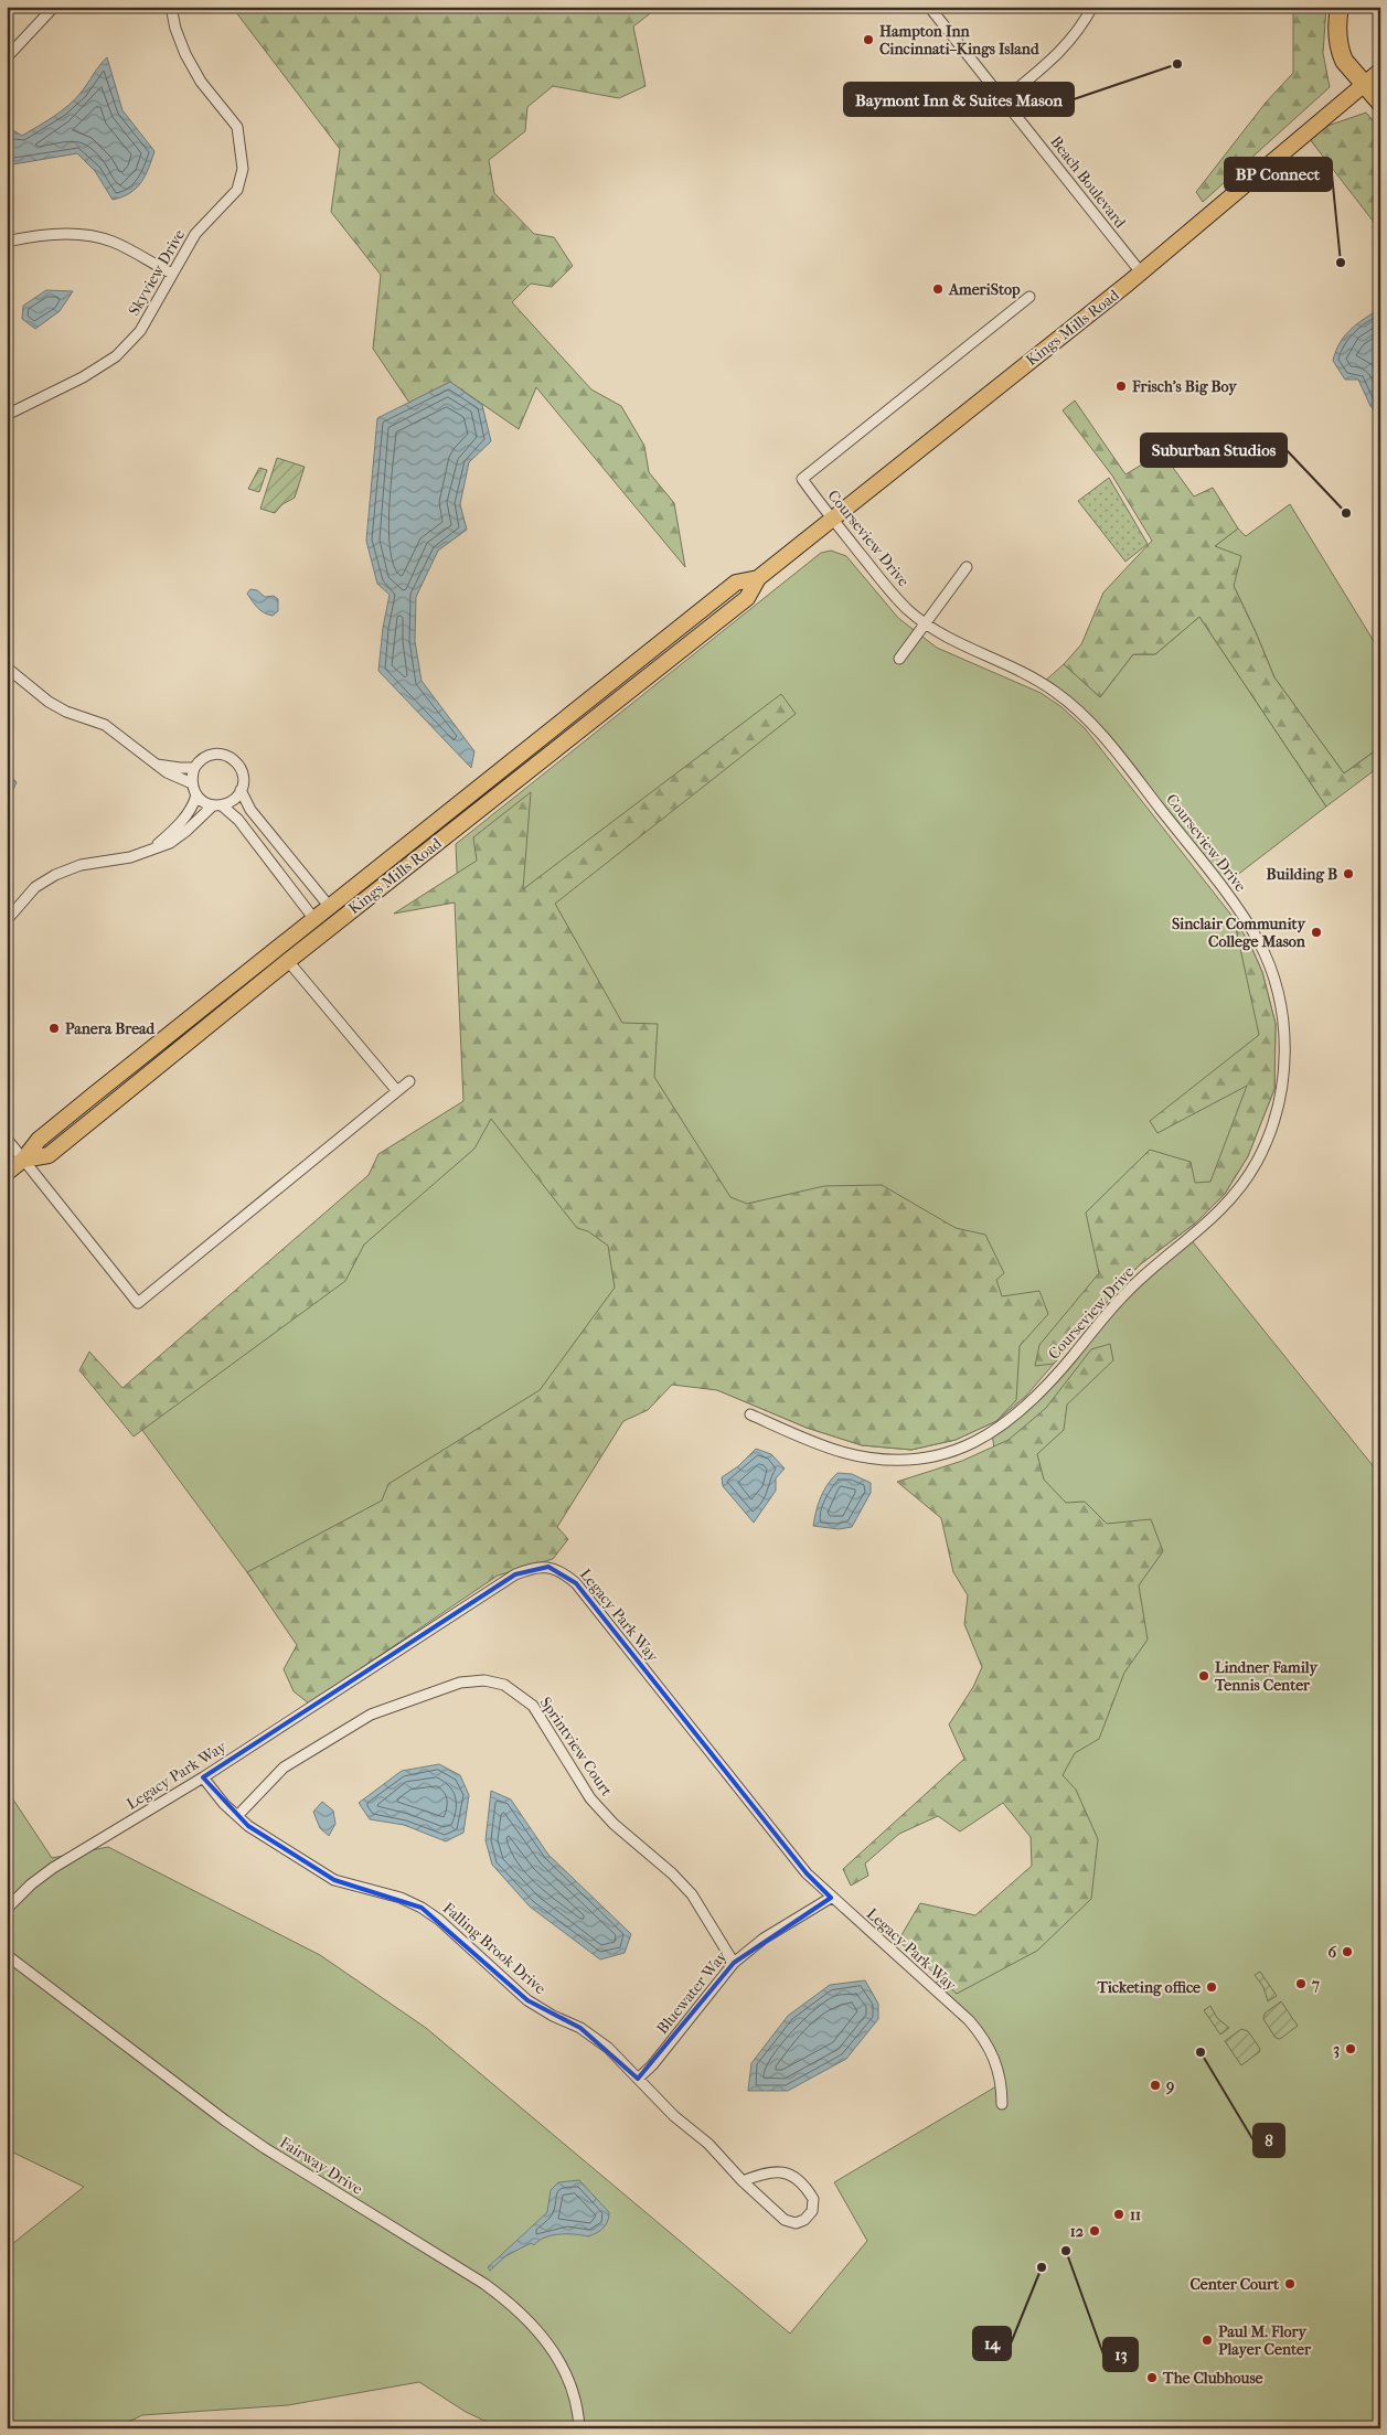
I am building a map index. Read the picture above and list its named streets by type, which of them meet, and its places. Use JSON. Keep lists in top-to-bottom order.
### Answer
{
  "streets": {
    "main road": ["Kings Mills Road"],
    "street": [
      "Beach Boulevard",
      "Skyview Drive",
      "Courseview Drive",
      "Legacy Park Way",
      "Sprintview Court",
      "Falling Brook Drive",
      "Bluewater Way",
      "Fairway Drive"
    ]
  },
  "crossings": [
    ["Beach Boulevard", "Kings Mills Road"],
    ["Kings Mills Road", "Courseview Drive"],
    ["Legacy Park Way", "Falling Brook Drive"],
    ["Legacy Park Way", "Bluewater Way"],
    ["Sprintview Court", "Falling Brook Drive"],
    ["Sprintview Court", "Bluewater Way"],
    ["Falling Brook Drive", "Bluewater Way"]
  ],
  "places": [
    "Hampton Inn Cincinnati–Kings Island",
    "Baymont Inn & Suites Mason",
    "BP Connect",
    "AmeriStop",
    "Frisch's Big Boy",
    "Suburban Studios",
    "Building B",
    "Sinclair Community College Mason",
    "Panera Bread",
    "Lindner Family Tennis Center",
    "6",
    "7",
    "Ticketing office",
    "3",
    "8",
    "9",
    "11",
    "12",
    "13",
    "14",
    "Center Court",
    "Paul M. Flory Player Center",
    "The Clubhouse"
  ]
}
